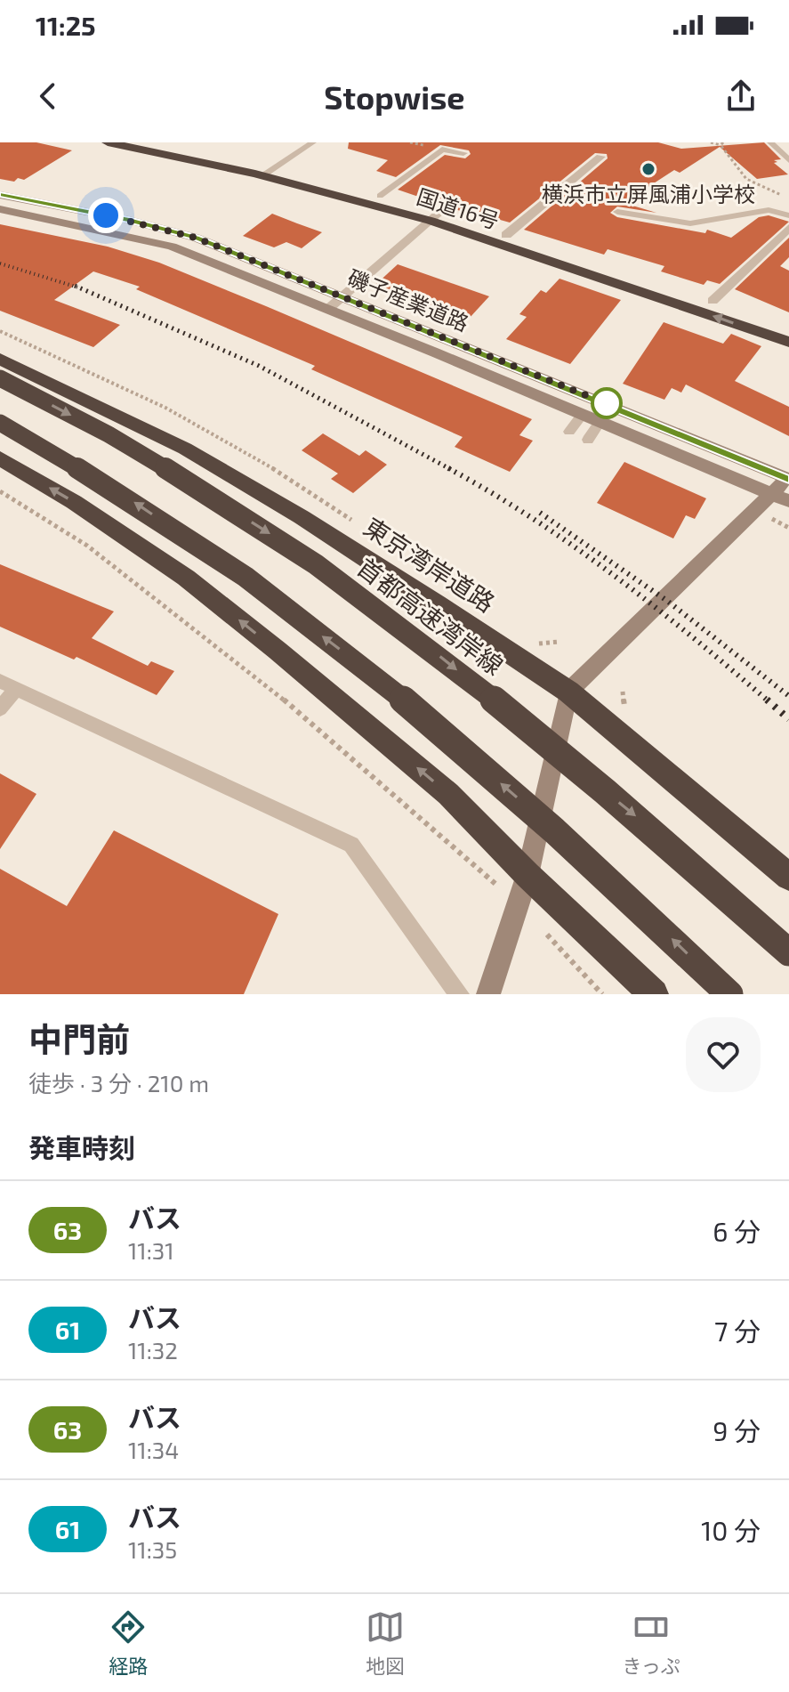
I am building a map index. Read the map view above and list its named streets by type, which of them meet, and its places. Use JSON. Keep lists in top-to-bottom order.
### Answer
{
  "streets": {
    "highway": ["国道16号", "東京湾岸道路", "首都高速湾岸線"],
    "street": ["磯子産業道路"]
  },
  "places": ["横浜市立屏風浦小学校"],
  "lines": ["bus line 63"],
  "page": {
    "status": "11:25",
    "header": "Stopwise",
    "heading": [
      ["中門前", "徒歩 · 3 分 · 210 m"],
      "発車時刻"
    ],
    "list": [
      {
        "mark": "63",
        "name": "バス",
        "note": "11:31",
        "value": "6 分"
      },
      {
        "mark": "61",
        "name": "バス",
        "note": "11:32",
        "value": "7 分"
      },
      {
        "mark": "63",
        "name": "バス",
        "note": "11:34",
        "value": "9 分"
      },
      {
        "mark": "61",
        "name": "バス",
        "note": "11:35",
        "value": "10 分"
      }
    ],
    "tabs": ["経路", "地図", "きっぷ"]
  }
}
